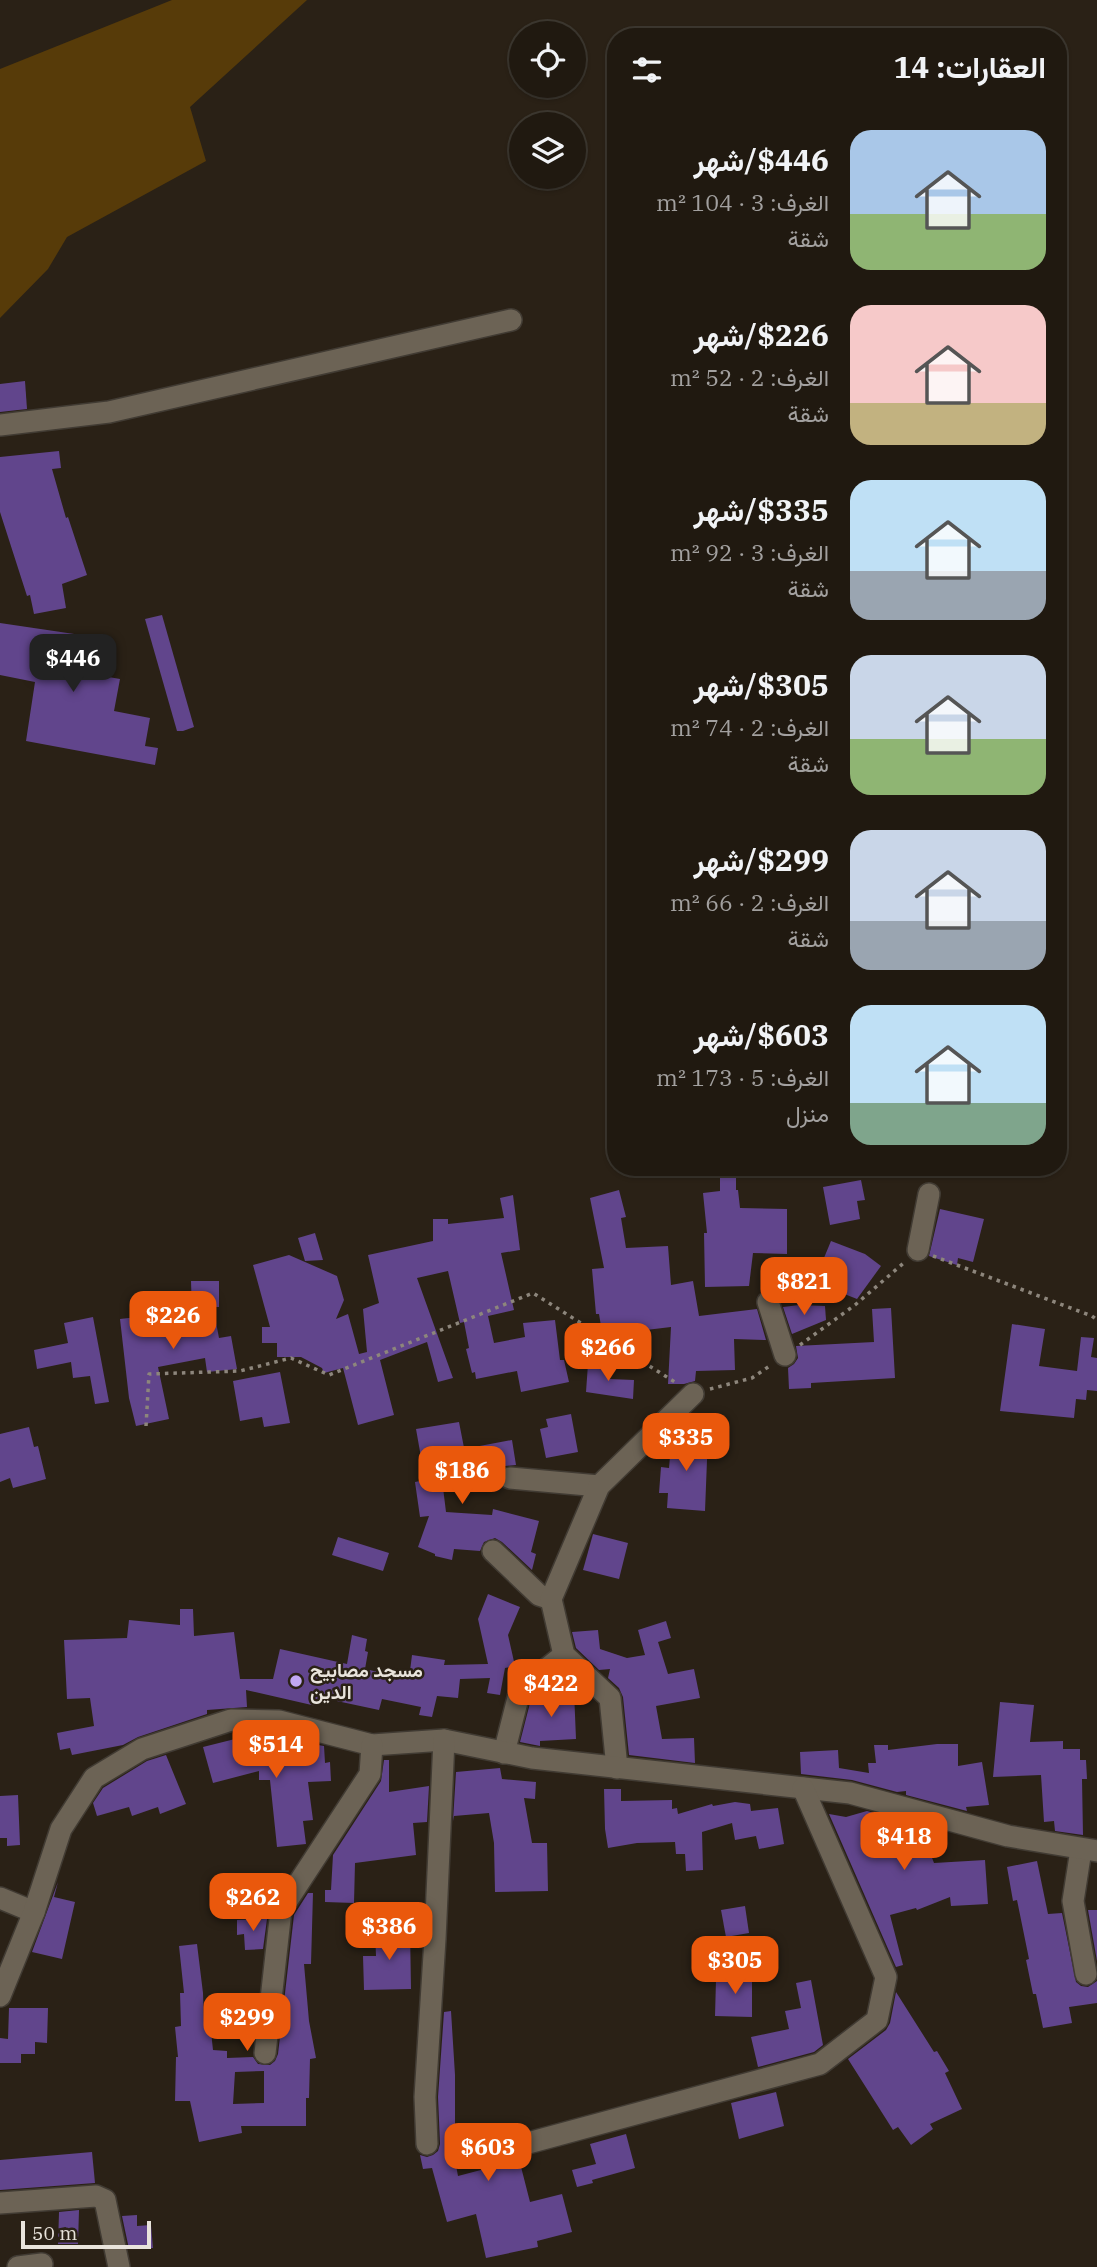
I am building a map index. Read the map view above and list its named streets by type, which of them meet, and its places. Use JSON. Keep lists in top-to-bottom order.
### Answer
{
  "places": ["مسجد مصابيح الدين"],
  "scale_bar": "50 m",
  "page": {
    "heading": "العقارات: 14",
    "list": [
      {
        "name": "$446/شهر",
        "note": "الغرف: 3 · 104 m² · شقة"
      },
      {
        "name": "$226/شهر",
        "note": "الغرف: 2 · 52 m² · شقة"
      },
      {
        "name": "$335/شهر",
        "note": "الغرف: 3 · 92 m² · شقة"
      },
      {
        "name": "$305/شهر",
        "note": "الغرف: 2 · 74 m² · شقة"
      },
      {
        "name": "$299/شهر",
        "note": "الغرف: 2 · 66 m² · شقة"
      },
      {
        "name": "$603/شهر",
        "note": "الغرف: 5 · 173 m² · منزل"
      }
    ],
    "price": [
      "$446",
      "$821",
      "$226",
      "$266",
      "$335",
      "$186",
      "$422",
      "$514",
      "$418",
      "$262",
      "$386",
      "$305",
      "$299",
      "$603"
    ],
    "scale": "50 m"
  }
}
